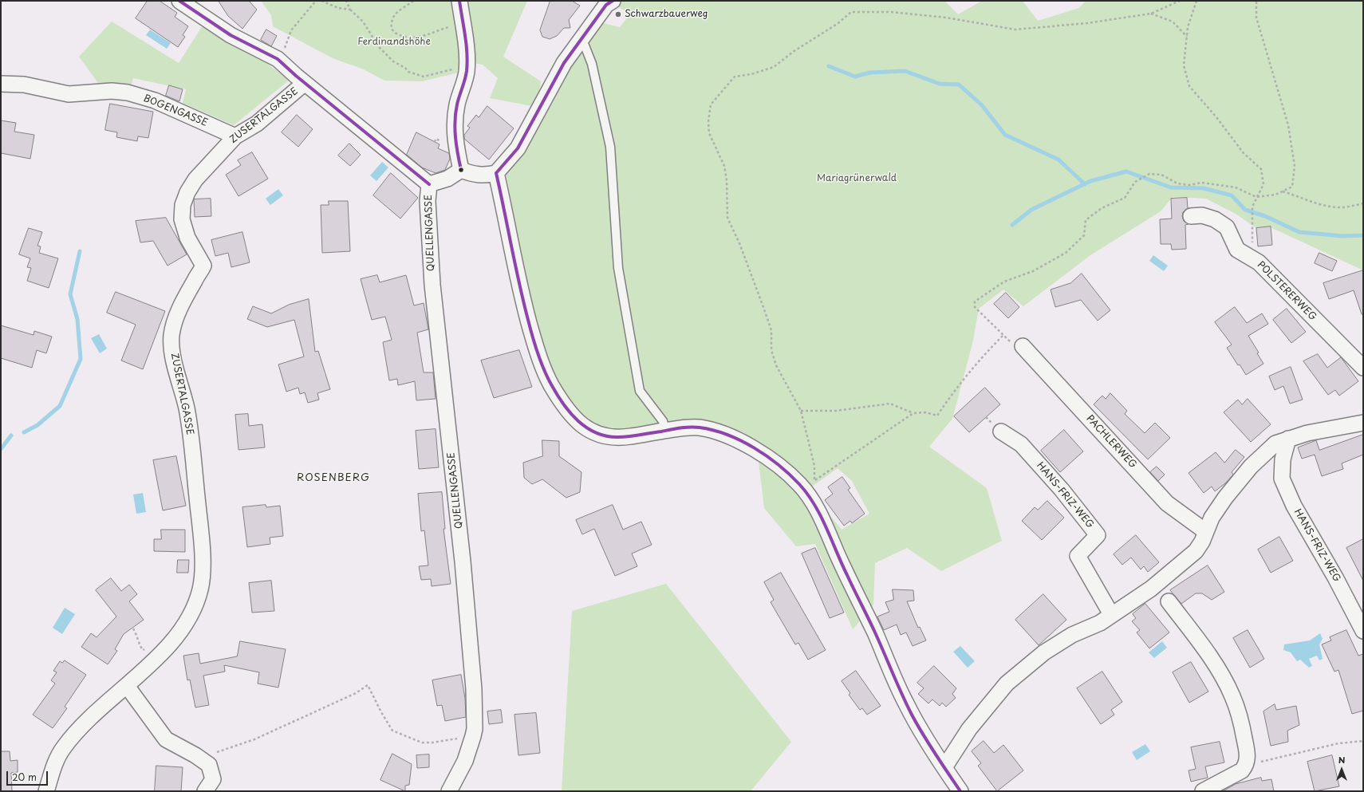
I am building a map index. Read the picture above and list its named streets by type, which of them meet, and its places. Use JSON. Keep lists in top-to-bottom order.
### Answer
{
  "streets": {
    "street": [
      "BOGENGASSE",
      "ZUSERTALGASSE",
      "QUELLENGASSE",
      "POLSTERERWEG",
      "PACHLERWEG",
      "HANS-FRIZ-WEG"
    ]
  },
  "crossings": [
    ["BOGENGASSE", "ZUSERTALGASSE"],
    ["ZUSERTALGASSE", "QUELLENGASSE"]
  ],
  "districts": ["ROSENBERG"],
  "parks": ["Ferdinandshöhe", "Mariagrünerwald"],
  "places": ["Schwarzbauerweg"],
  "scale_bar": "20 m",
  "north": "top"
}
